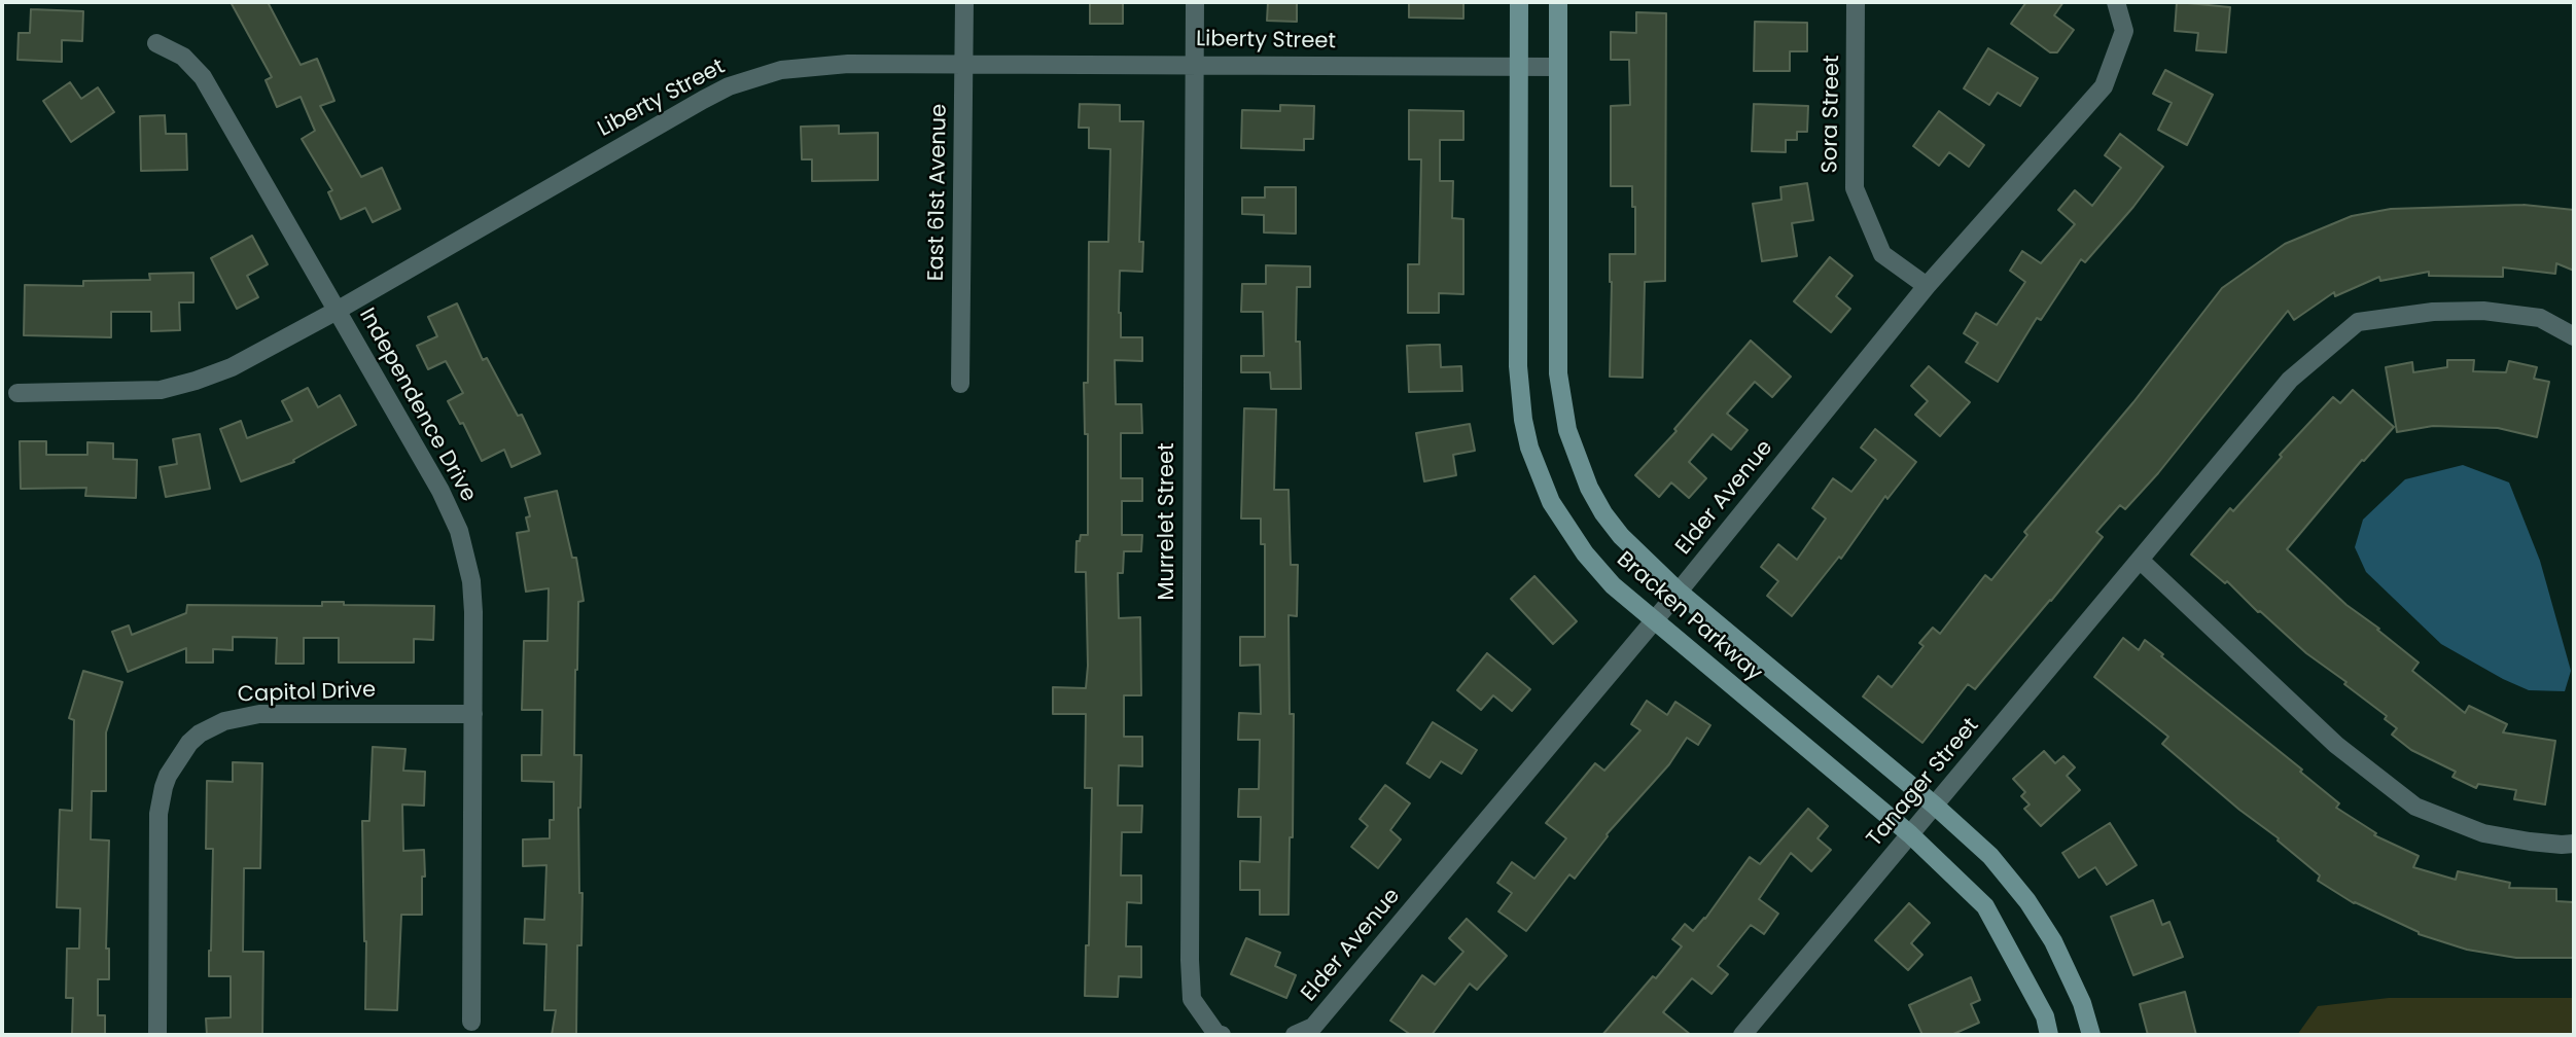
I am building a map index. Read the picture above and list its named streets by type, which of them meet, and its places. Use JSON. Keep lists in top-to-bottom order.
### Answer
{
  "streets": {
    "street": [
      "Liberty Street",
      "Sora Street",
      "East 61st Avenue",
      "Independence Drive",
      "Elder Avenue",
      "Murrelet Street",
      "Bracken Parkway",
      "Capitol Drive",
      "Tanager Street"
    ]
  },
  "crossings": [
    ["Liberty Street", "East 61st Avenue"],
    ["Liberty Street", "Independence Drive"],
    ["Liberty Street", "Murrelet Street"],
    ["Liberty Street", "Bracken Parkway"],
    ["Sora Street", "Elder Avenue"],
    ["Independence Drive", "Capitol Drive"],
    ["Elder Avenue", "Bracken Parkway"],
    ["Bracken Parkway", "Tanager Street"]
  ]
}
